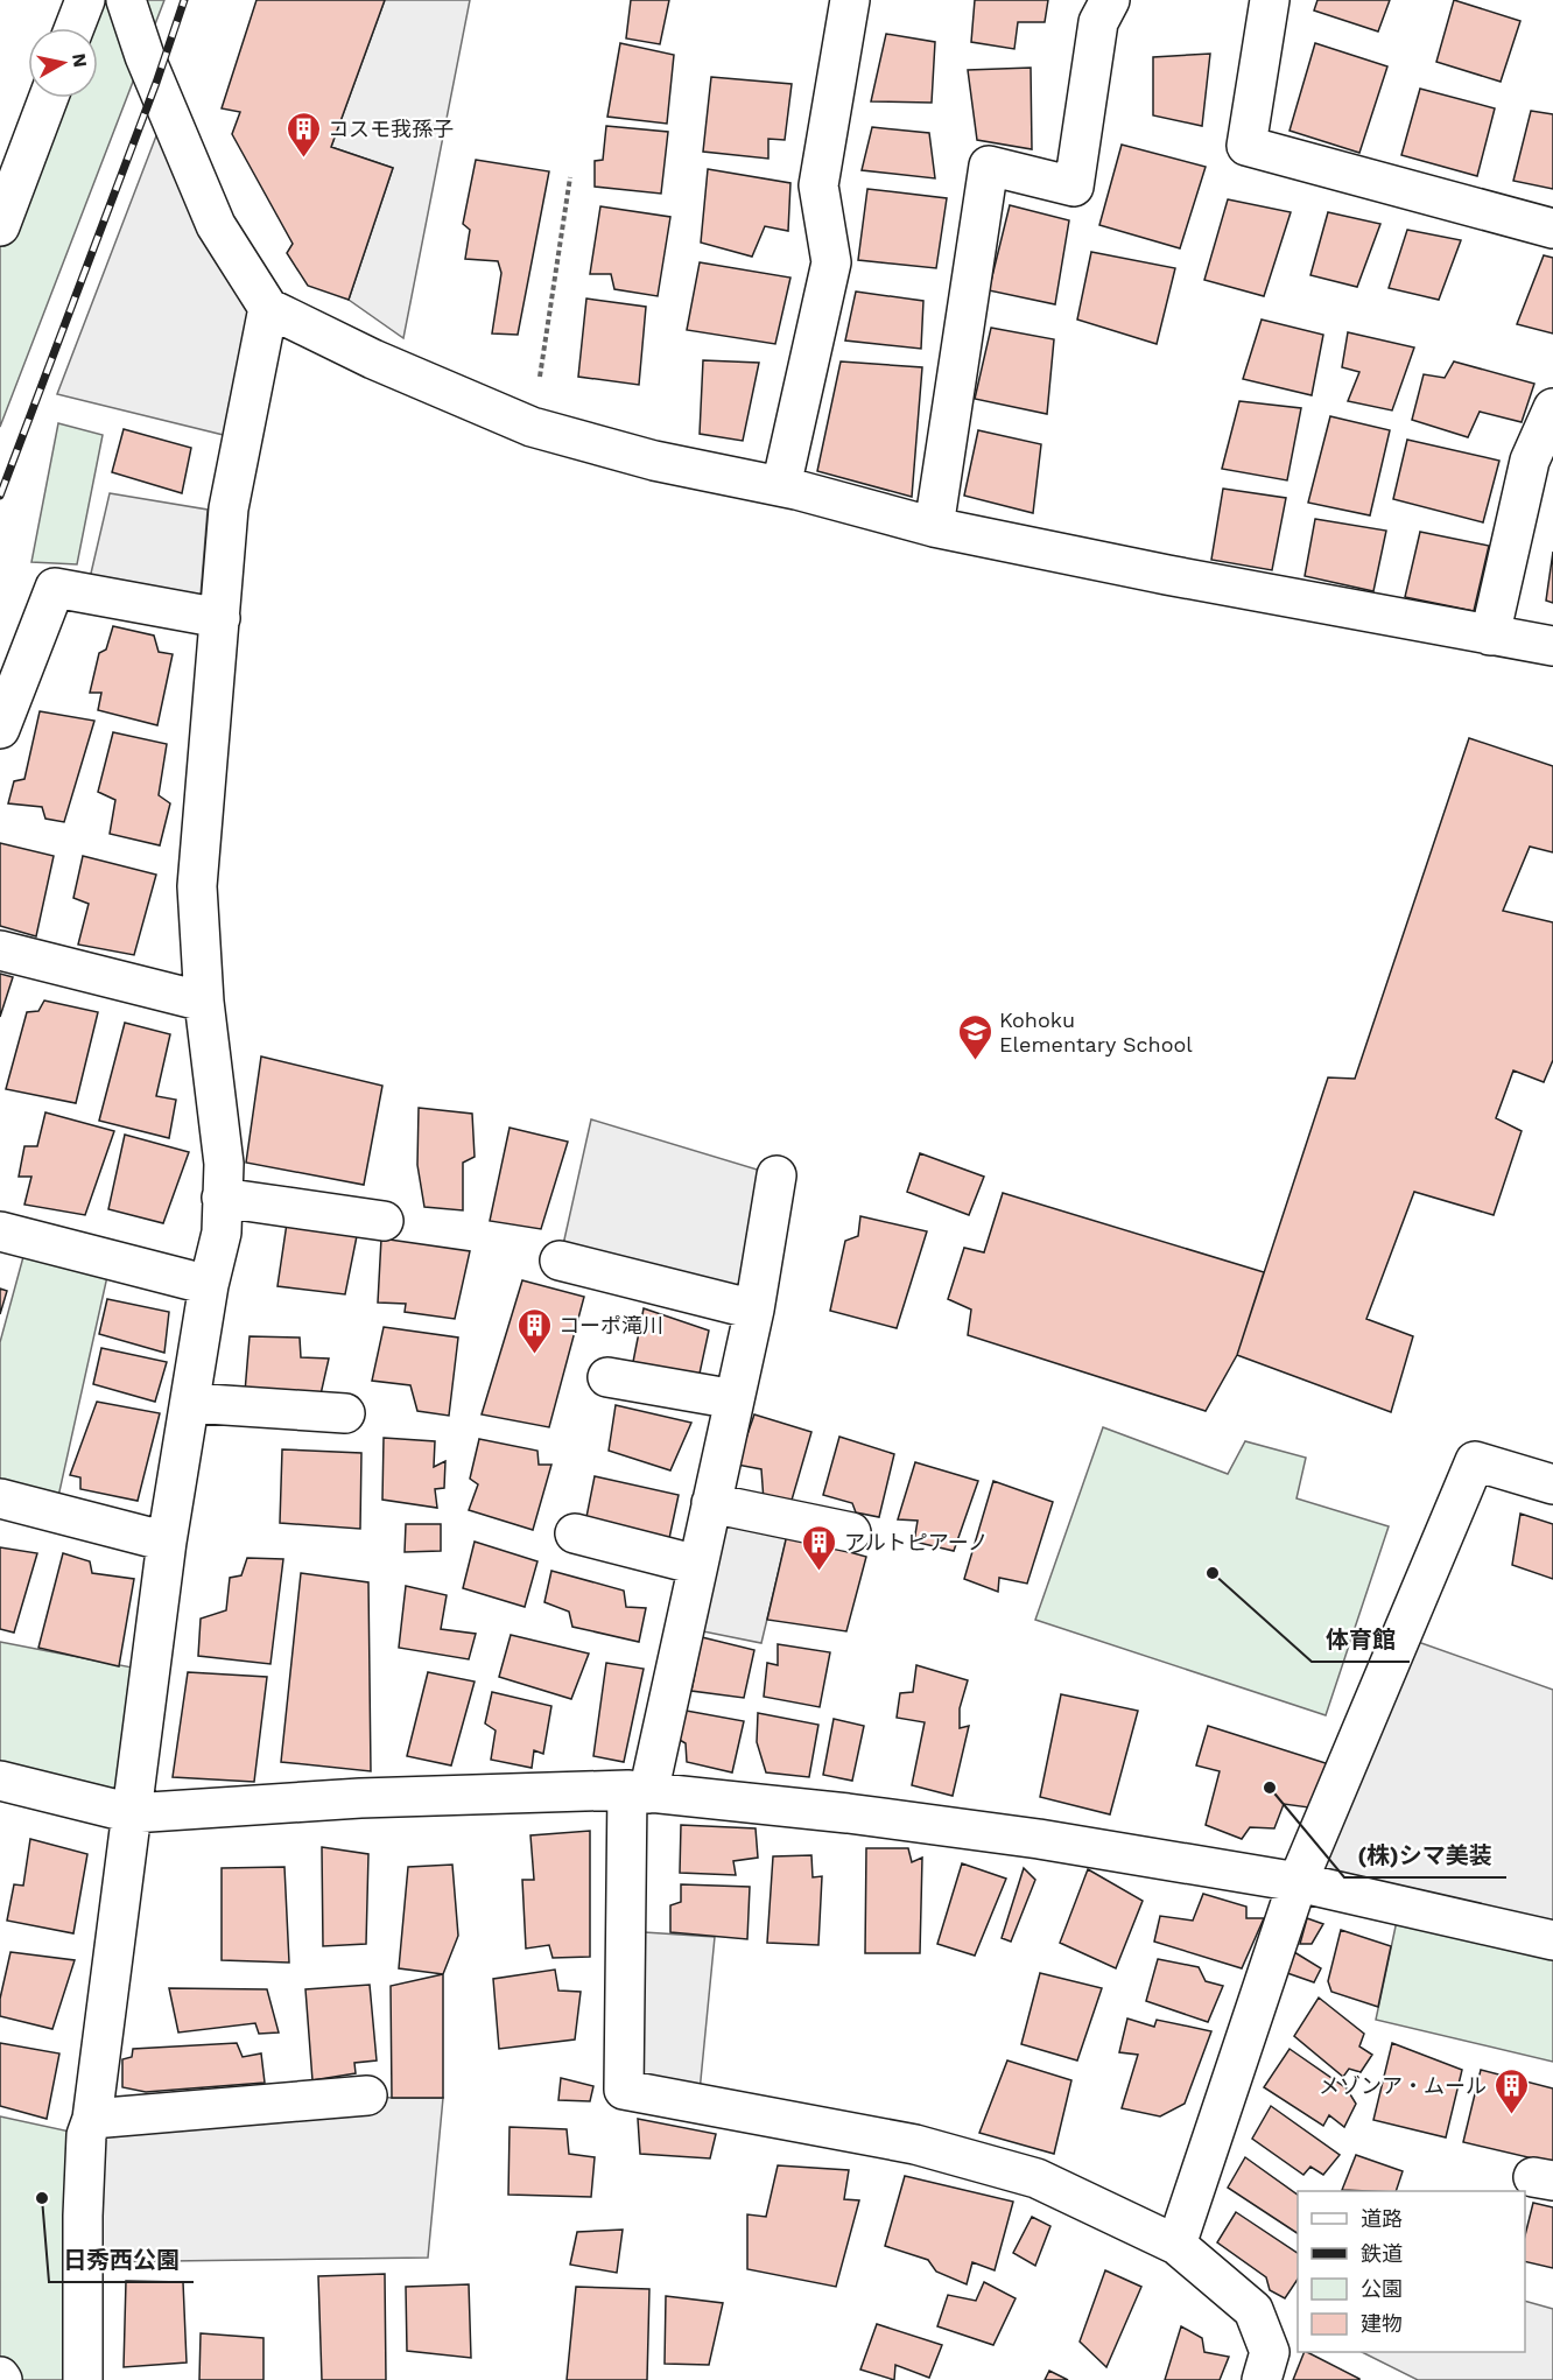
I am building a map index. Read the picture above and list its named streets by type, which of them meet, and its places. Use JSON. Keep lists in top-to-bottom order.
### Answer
{
  "places": {
    "building": [
      "コスモ我孫子",
      "コーポ滝川",
      "アルトピアーノ",
      "メゾンア・ムール"
    ],
    "school or university": ["Kohoku Elementary School"],
    "other": ["体育館", "(株)シマ美装", "日秀西公園"]
  },
  "legend": [
    "道路",
    "鉄道",
    "公園",
    "建物"
  ],
  "north": "right"
}
